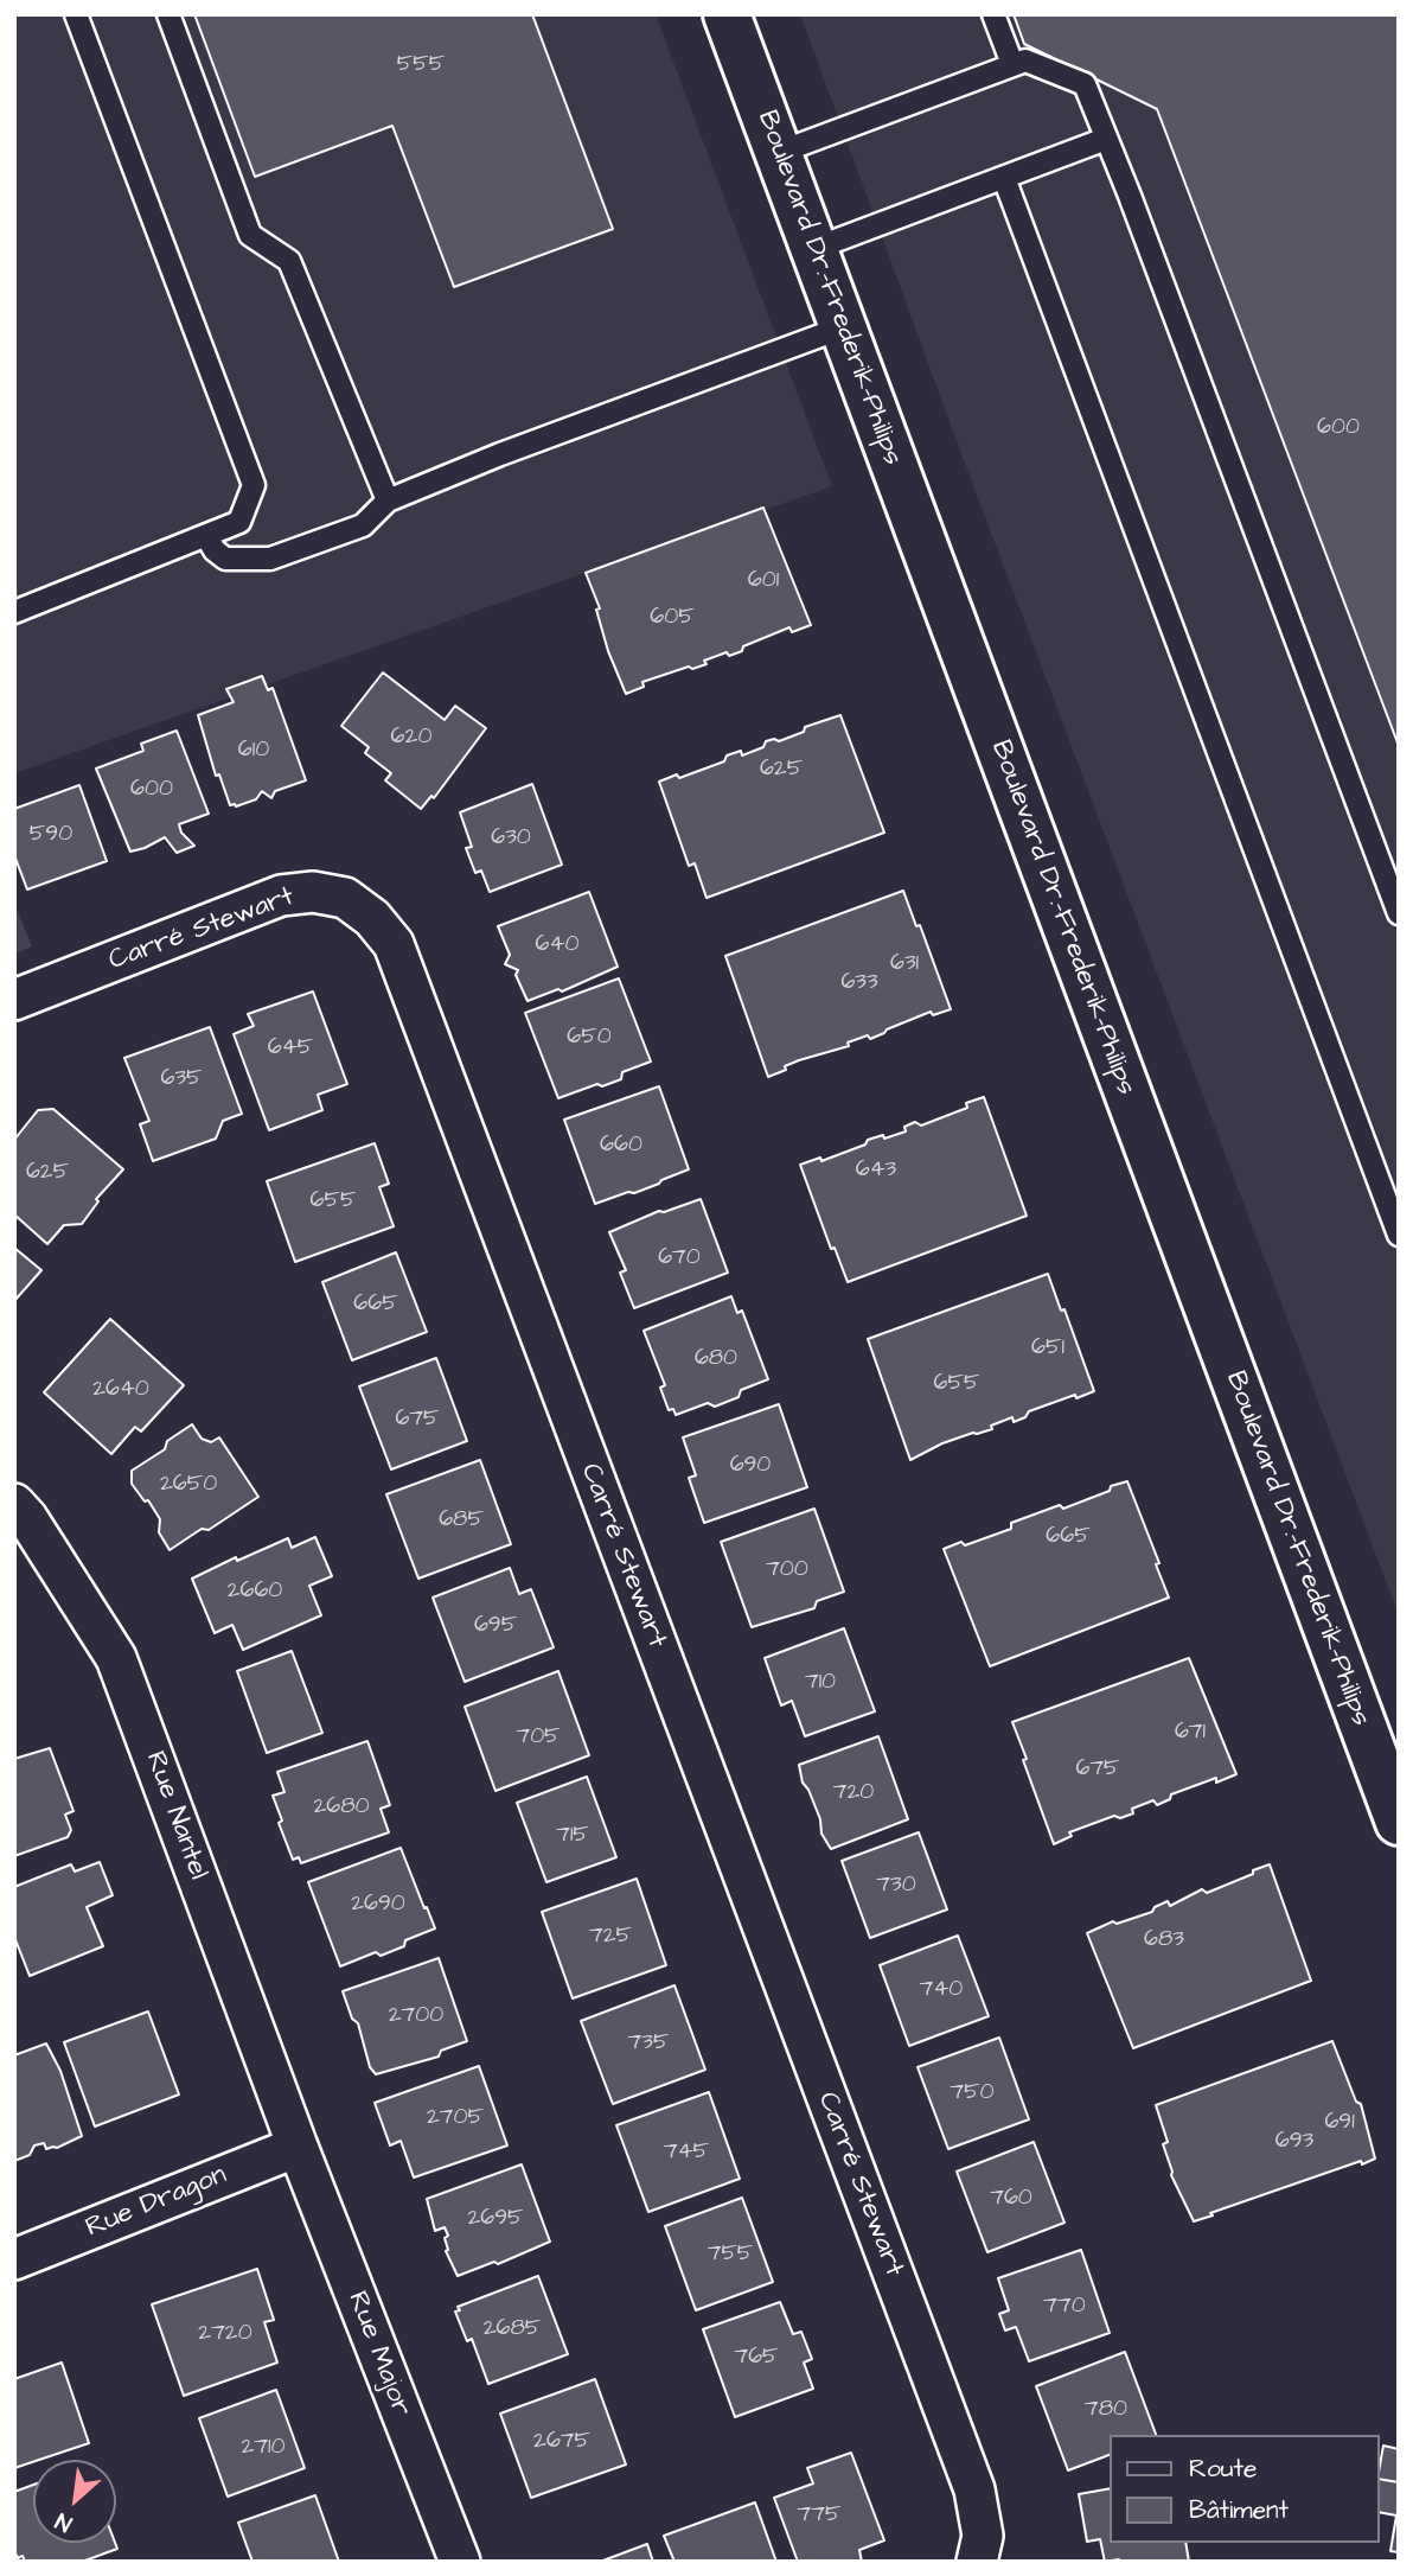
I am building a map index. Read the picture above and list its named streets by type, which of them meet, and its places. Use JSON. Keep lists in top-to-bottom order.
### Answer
{
  "streets": {
    "street": [
      "Boulevard Dr.-Frederik-Philips",
      "Carré Stewart",
      "Rue Nantel",
      "Rue Dragon",
      "Rue Major"
    ]
  },
  "crossings": [
    ["Rue Nantel", "Rue Dragon"],
    ["Rue Nantel", "Rue Major"],
    ["Rue Dragon", "Rue Major"]
  ],
  "house_numbers": [
    "555",
    "600",
    "601",
    "605",
    "620",
    "610",
    "625",
    "600",
    "590",
    "630",
    "640",
    "631",
    "633",
    "650",
    "645",
    "635",
    "660",
    "643",
    "625",
    "655",
    "670",
    "665",
    "651",
    "680",
    "655",
    "2640",
    "675",
    "690",
    "2650",
    "685",
    "665",
    "700",
    "2660",
    "695",
    "710",
    "671",
    "705",
    "675",
    "720",
    "2680",
    "715",
    "730",
    "2690",
    "725",
    "683",
    "740",
    "2700",
    "735",
    "750",
    "2705",
    "691",
    "693",
    "745",
    "760",
    "2695",
    "755",
    "770",
    "2685",
    "2720",
    "765",
    "780",
    "2675",
    "2710",
    "775"
  ],
  "legend": ["Route", "Bâtiment"],
  "north": "bottom left"
}
